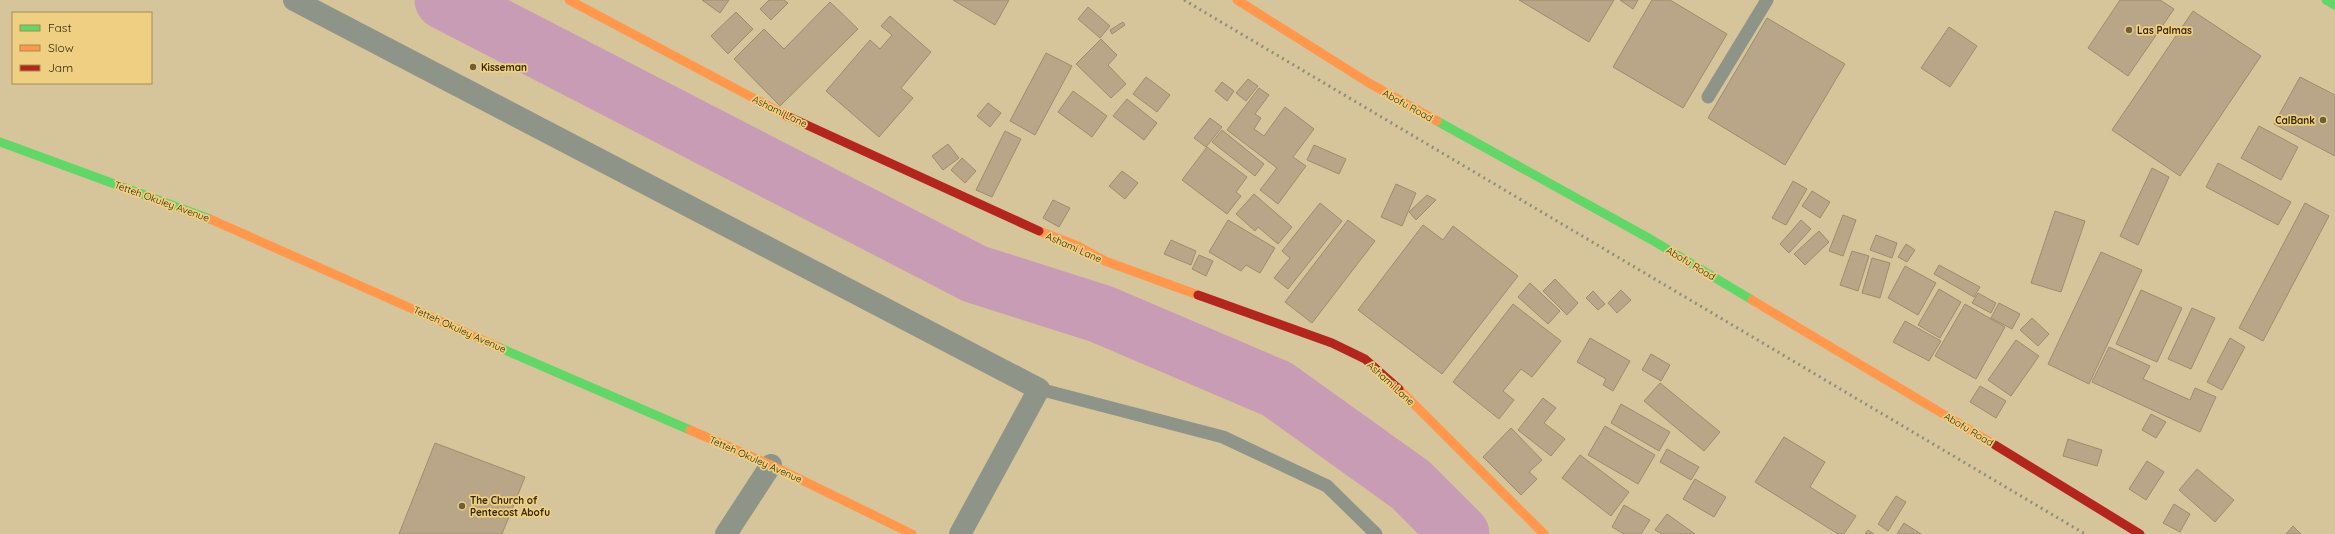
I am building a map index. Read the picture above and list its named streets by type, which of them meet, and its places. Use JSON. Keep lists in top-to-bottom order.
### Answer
{
  "streets": {
    "main road": ["Abofu Road", "Ashami Lane", "Tetteh Okuley Avenue"]
  },
  "places": [
    "Las Palmas",
    "Kisseman",
    "CalBank",
    "The Church of Pentecost Abofu"
  ],
  "legend": ["Fast", "Slow", "Jam"]
}
